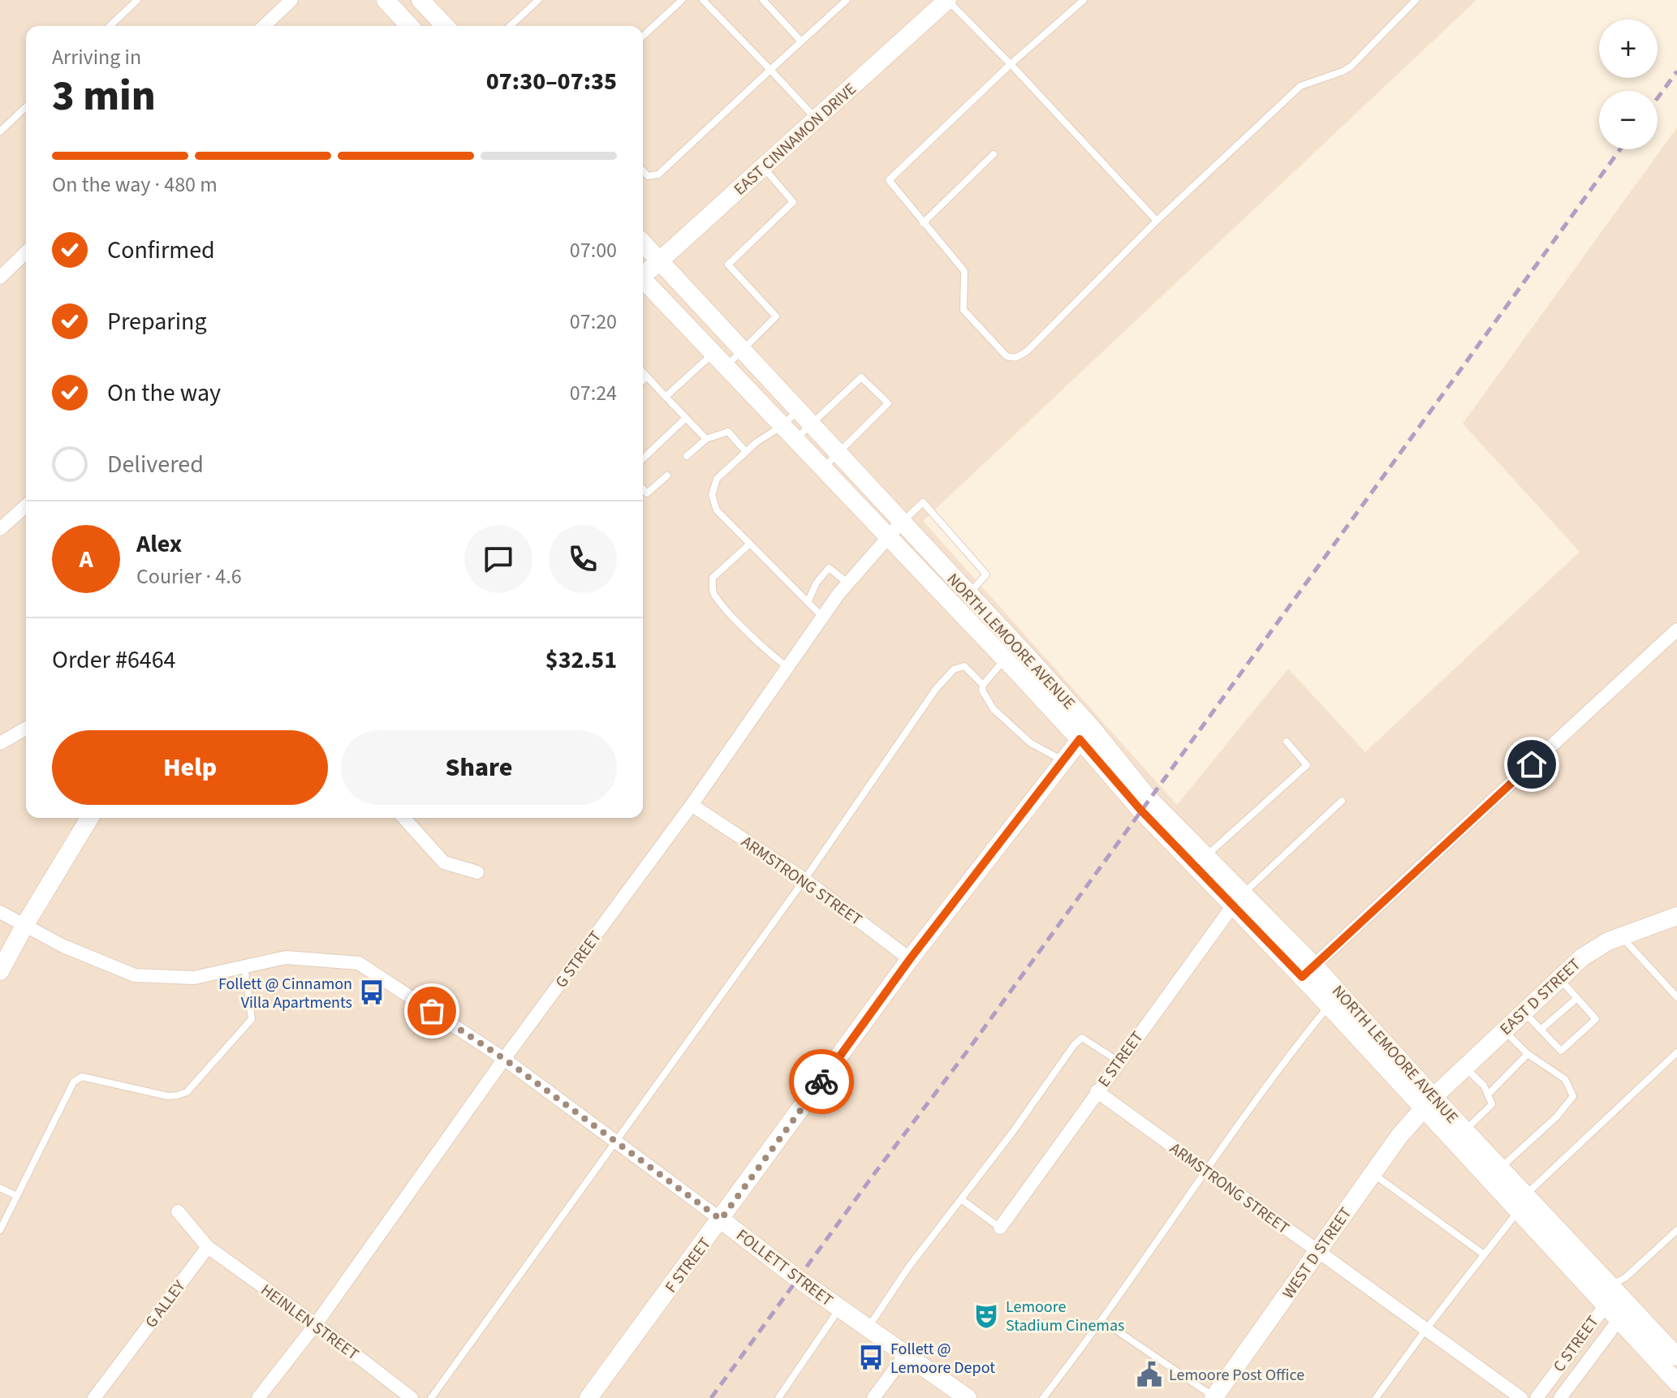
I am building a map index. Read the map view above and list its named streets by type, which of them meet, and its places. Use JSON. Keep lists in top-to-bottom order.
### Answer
{
  "streets": {
    "main road": [
      "EAST CINNAMON DRIVE",
      "NORTH LEMOORE AVENUE",
      "EAST D STREET",
      "WEST D STREET",
      "F STREET",
      "FOLLETT STREET"
    ],
    "street": [
      "ARMSTRONG STREET",
      "G STREET",
      "E STREET",
      "G ALLEY",
      "HEINLEN STREET",
      "C STREET"
    ]
  },
  "crossings": [
    ["EAST CINNAMON DRIVE", "NORTH LEMOORE AVENUE"],
    ["NORTH LEMOORE AVENUE", "G STREET"],
    ["NORTH LEMOORE AVENUE", "EAST D STREET"],
    ["NORTH LEMOORE AVENUE", "E STREET"],
    ["NORTH LEMOORE AVENUE", "WEST D STREET"],
    ["NORTH LEMOORE AVENUE", "F STREET"],
    ["NORTH LEMOORE AVENUE", "C STREET"],
    ["ARMSTRONG STREET", "G STREET"],
    ["ARMSTRONG STREET", "E STREET"],
    ["ARMSTRONG STREET", "WEST D STREET"],
    ["ARMSTRONG STREET", "F STREET"],
    ["G STREET", "FOLLETT STREET"],
    ["G STREET", "HEINLEN STREET"],
    ["EAST D STREET", "WEST D STREET"],
    ["F STREET", "FOLLETT STREET"],
    ["G ALLEY", "HEINLEN STREET"]
  ],
  "places": {
    "bus stop": ["Follett @ Cinnamon Villa Apartments", "Follett @ Lemoore Depot"],
    "theatre": ["Lemoore Stadium Cinemas"],
    "public building": ["Lemoore Post Office"]
  },
  "page": {
    "map_buttons": ["+", "−"],
    "heading": ["3 min", "Arriving in", "07:30–07:35"],
    "panel": [
      "Alex",
      "Courier · 4.6",
      "Order #6464",
      "$32.51"
    ],
    "bar": "On the way · 480 m",
    "list": [
      ["Confirmed", "07:00"],
      ["Preparing", "07:20"],
      ["On the way", "07:24"],
      "Delivered"
    ],
    "round": "A",
    "buttons": ["Help", "Share"]
  }
}
